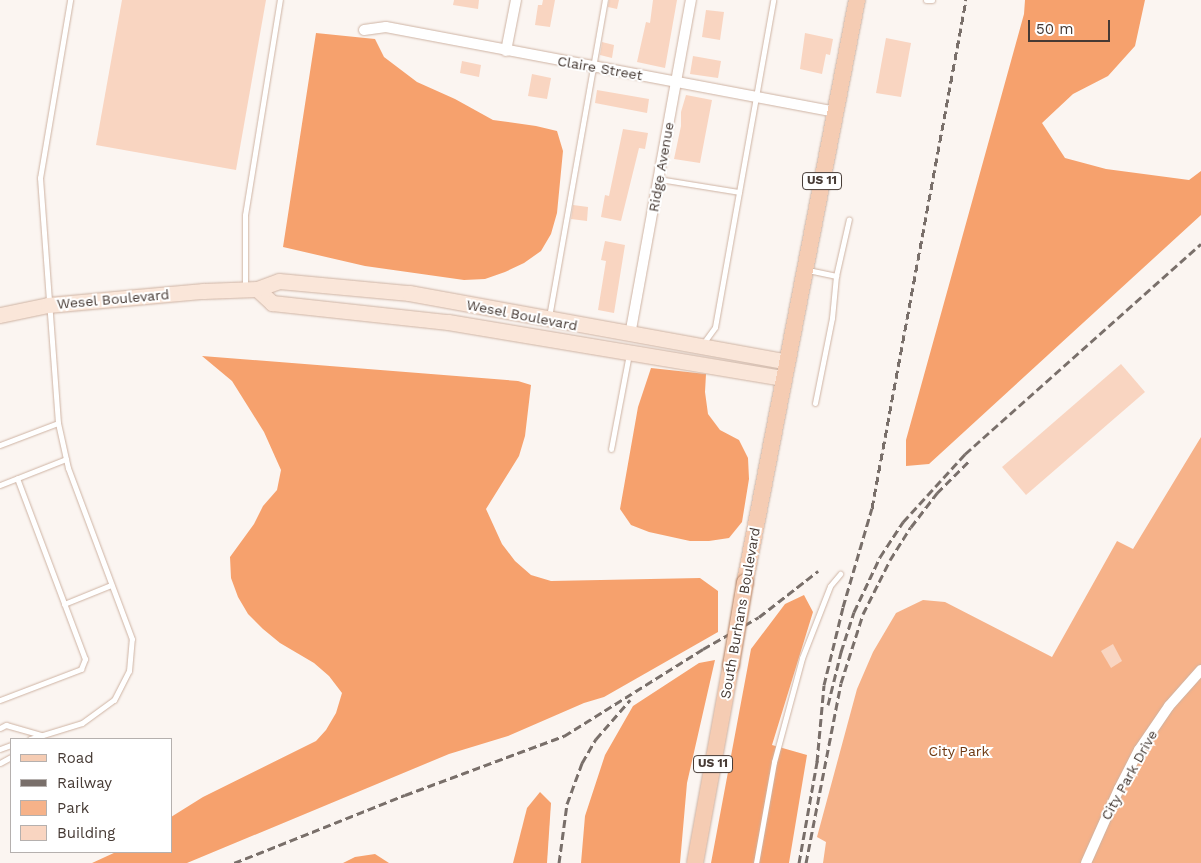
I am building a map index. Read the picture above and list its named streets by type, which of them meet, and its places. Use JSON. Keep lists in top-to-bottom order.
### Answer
{
  "streets": {
    "main road": ["US 11", "Wesel Boulevard", "South Burhans Boulevard"],
    "street": ["Claire Street", "Ridge Avenue", "City Park Drive"]
  },
  "crossings": [
    ["Claire Street", "Ridge Avenue"],
    ["Claire Street", "US 11"],
    ["Ridge Avenue", "Wesel Boulevard"],
    ["US 11", "Wesel Boulevard"],
    ["US 11", "South Burhans Boulevard"],
    ["Wesel Boulevard", "South Burhans Boulevard"]
  ],
  "parks": ["City Park"],
  "legend": [
    "Road",
    "Railway",
    "Park",
    "Building"
  ],
  "scale_bar": "50 m"
}
